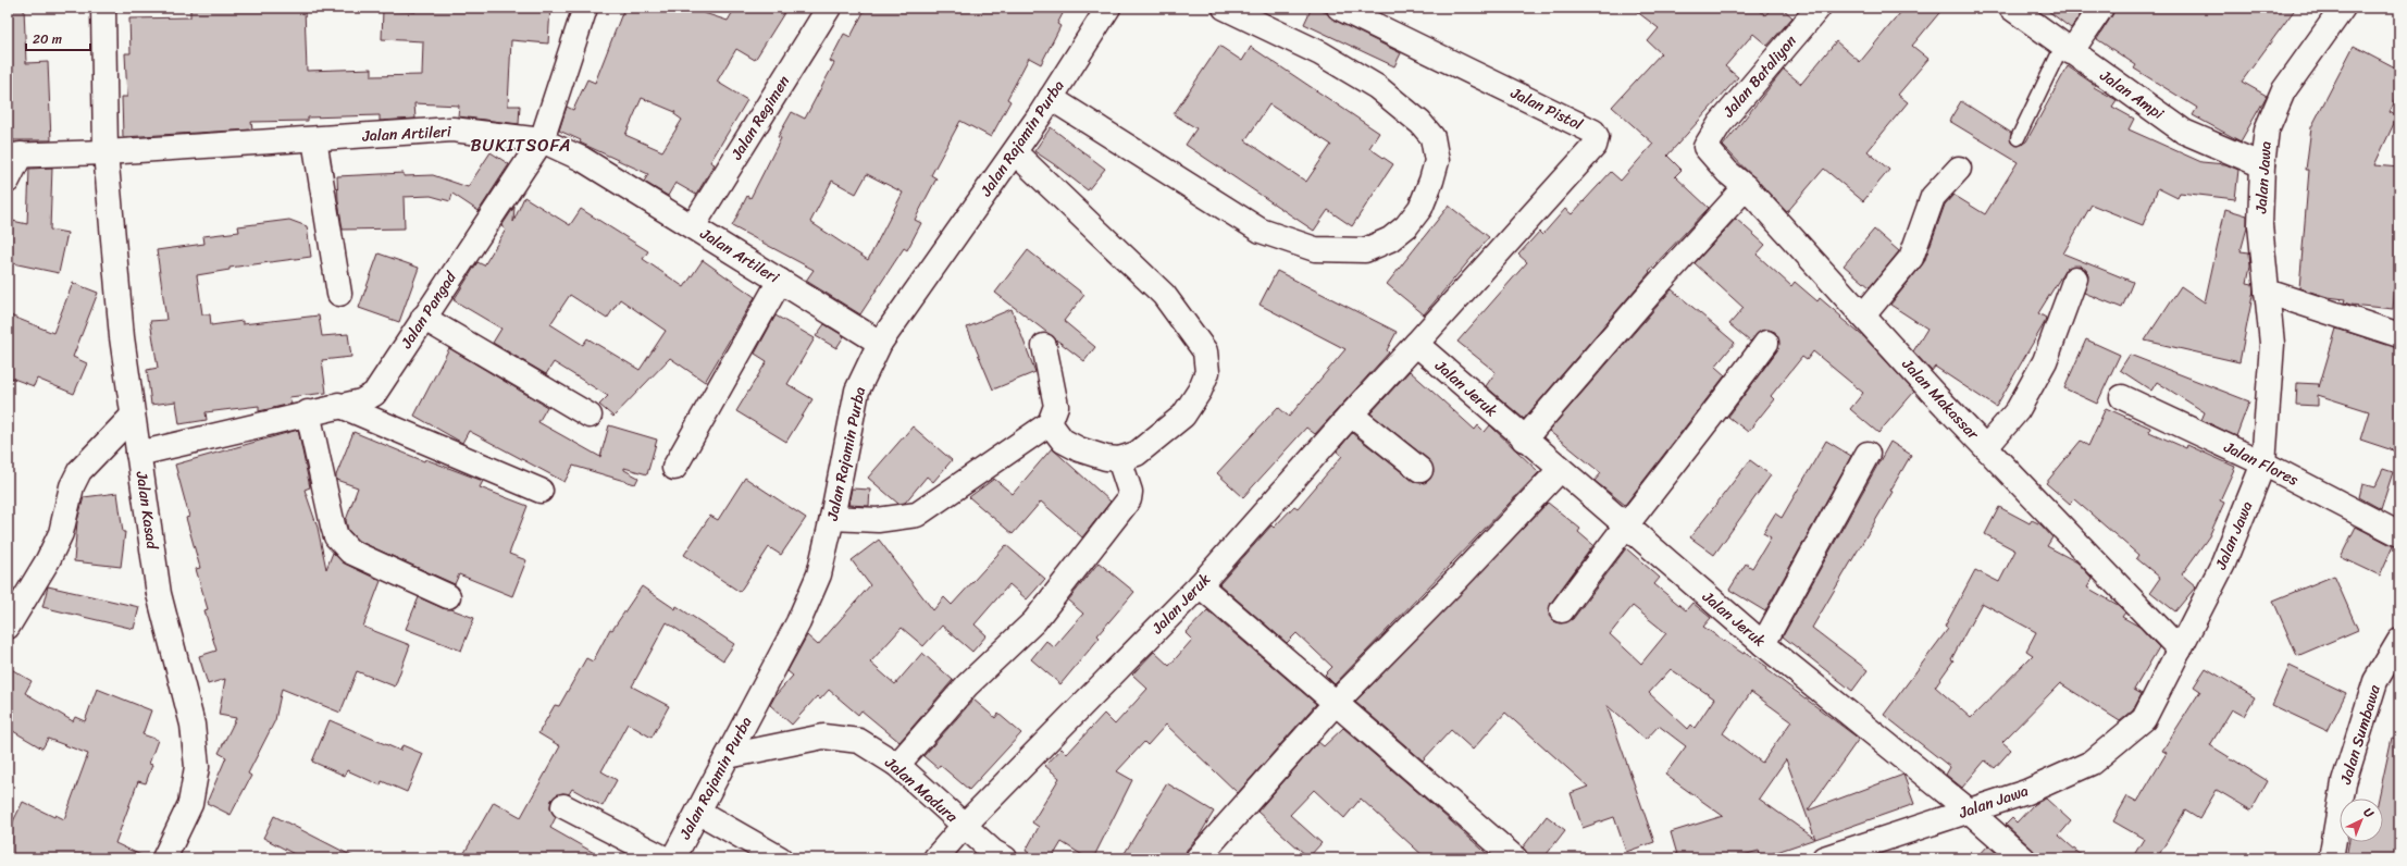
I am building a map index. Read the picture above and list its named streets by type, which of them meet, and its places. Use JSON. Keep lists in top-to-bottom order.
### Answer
{
  "streets": {
    "street": [
      "Jalan Bataliyon",
      "Jalan Ampi",
      "Jalan Pistol",
      "Jalan Regimen",
      "Jalan Artileri",
      "Jalan Rajamin Purba",
      "Jalan Jawa",
      "Jalan Pangad",
      "Jalan Jeruk",
      "Jalan Makassar",
      "Jalan Flores",
      "Jalan Kasad",
      "Jalan Sumbawa",
      "Jalan Madura"
    ]
  },
  "crossings": [
    ["Jalan Bataliyon", "Jalan Makassar"],
    ["Jalan Ampi", "Jalan Jawa"],
    ["Jalan Pistol", "Jalan Jeruk"],
    ["Jalan Regimen", "Jalan Artileri"],
    ["Jalan Artileri", "Jalan Rajamin Purba"],
    ["Jalan Artileri", "Jalan Pangad"],
    ["Jalan Artileri", "Jalan Kasad"],
    ["Jalan Rajamin Purba", "Jalan Madura"],
    ["Jalan Jawa", "Jalan Jeruk"],
    ["Jalan Jawa", "Jalan Makassar"],
    ["Jalan Jawa", "Jalan Flores"],
    ["Jalan Pangad", "Jalan Kasad"],
    ["Jalan Jeruk", "Jalan Madura"]
  ],
  "districts": ["BUKITSOFA"],
  "scale_bar": "20 m",
  "north": "top right"
}
